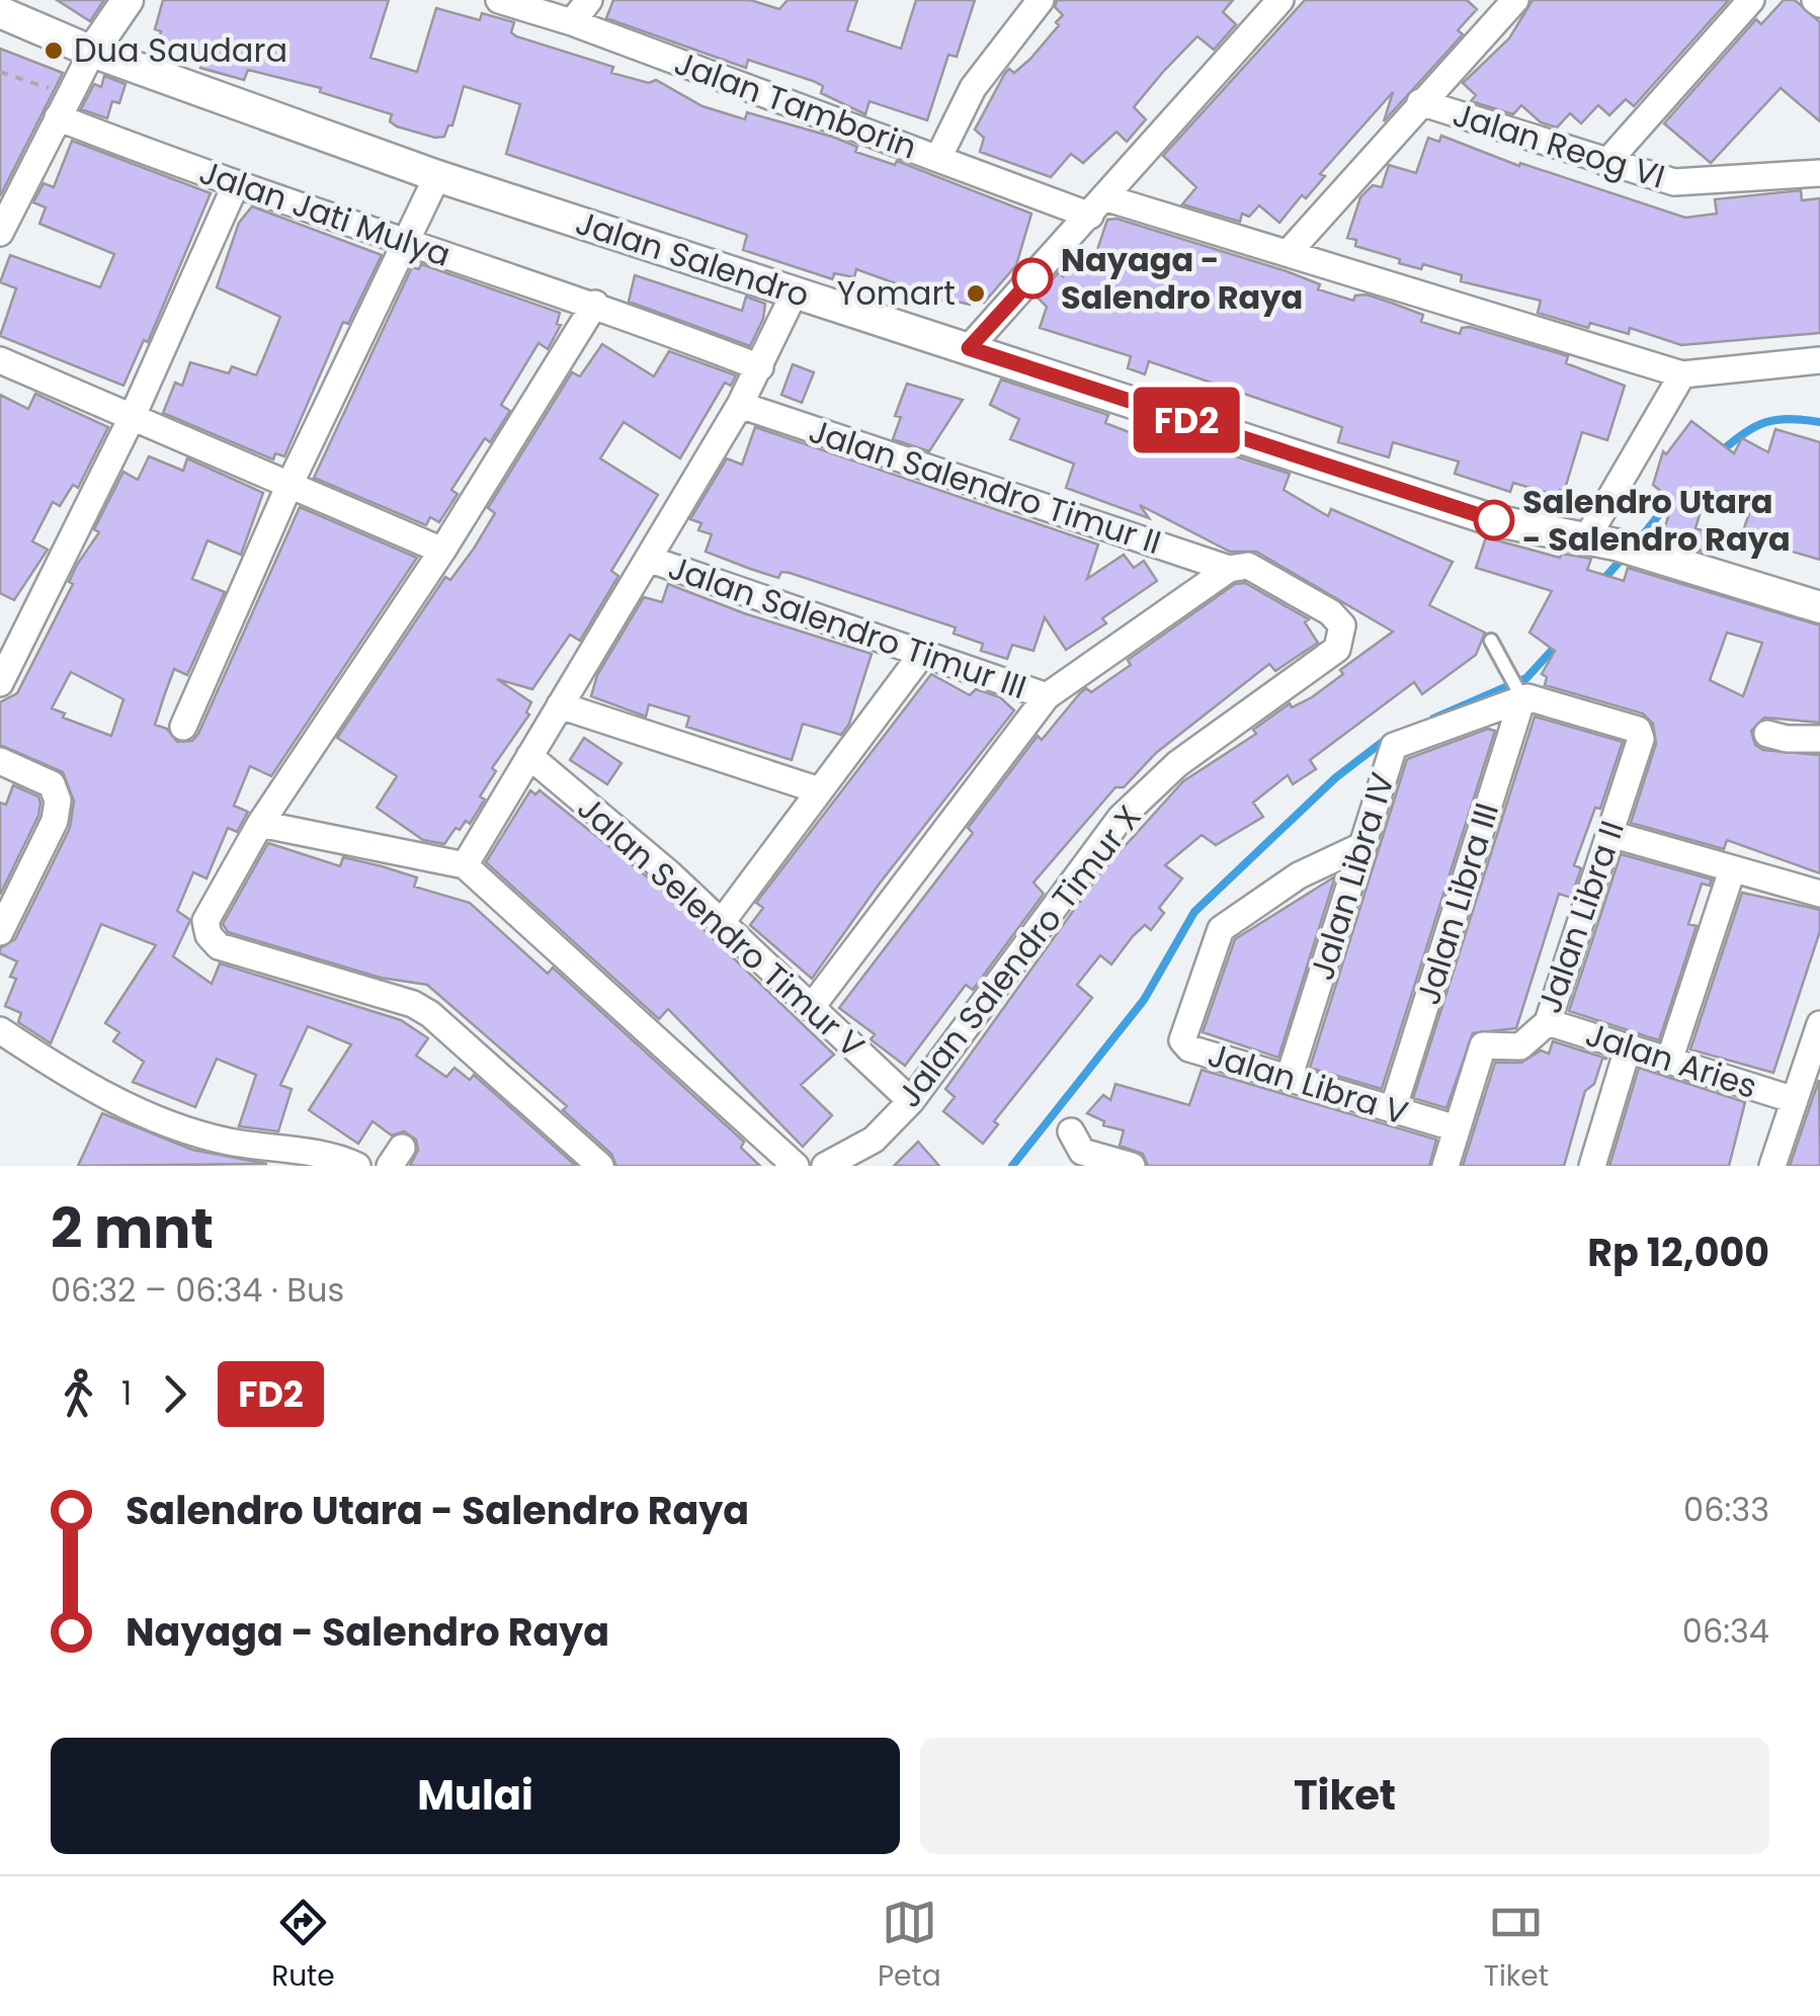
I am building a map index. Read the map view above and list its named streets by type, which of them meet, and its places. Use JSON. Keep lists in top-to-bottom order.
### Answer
{
  "streets": {
    "street": [
      "Jalan Tamborin",
      "Jalan Reog VI",
      "Jalan Jati Mulya",
      "Jalan Salendro",
      "Jalan Salendro Timur II",
      "Jalan Salendro Timur III",
      "Jalan Libra IV",
      "Jalan Libra III",
      "Jalan Libra II",
      "Jalan Selendro Timur V",
      "Jalan Salendro Timur X",
      "Jalan Aries",
      "Jalan Libra V"
    ]
  },
  "crossings": [
    ["Jalan Salendro Timur II", "Jalan Salendro Timur X"],
    ["Jalan Libra IV", "Jalan Libra III"],
    ["Jalan Libra IV", "Jalan Libra II"],
    ["Jalan Libra IV", "Jalan Libra V"],
    ["Jalan Libra III", "Jalan Libra II"],
    ["Jalan Libra III", "Jalan Libra V"],
    ["Jalan Libra II", "Jalan Aries"],
    ["Jalan Libra II", "Jalan Libra V"],
    ["Jalan Selendro Timur V", "Jalan Salendro Timur X"]
  ],
  "places": [
    "Dua Saudara",
    "Nayaga - Salendro Raya",
    "Yomart",
    "Salendro Utara - Salendro Raya"
  ],
  "lines": ["bus line FD2"],
  "page": {
    "on_map": "FD2",
    "heading": ["2 mnt", "06:32 – 06:34 · Bus", "Rp 12,000"],
    "legs": ["1", "FD2"],
    "list": [
      {
        "name": "Salendro Utara - Salendro Raya",
        "value": "06:33"
      },
      {
        "name": "Nayaga - Salendro Raya",
        "value": "06:34"
      }
    ],
    "buttons": ["Mulai", "Tiket"],
    "tabs": ["Rute", "Peta", "Tiket"]
  }
}
